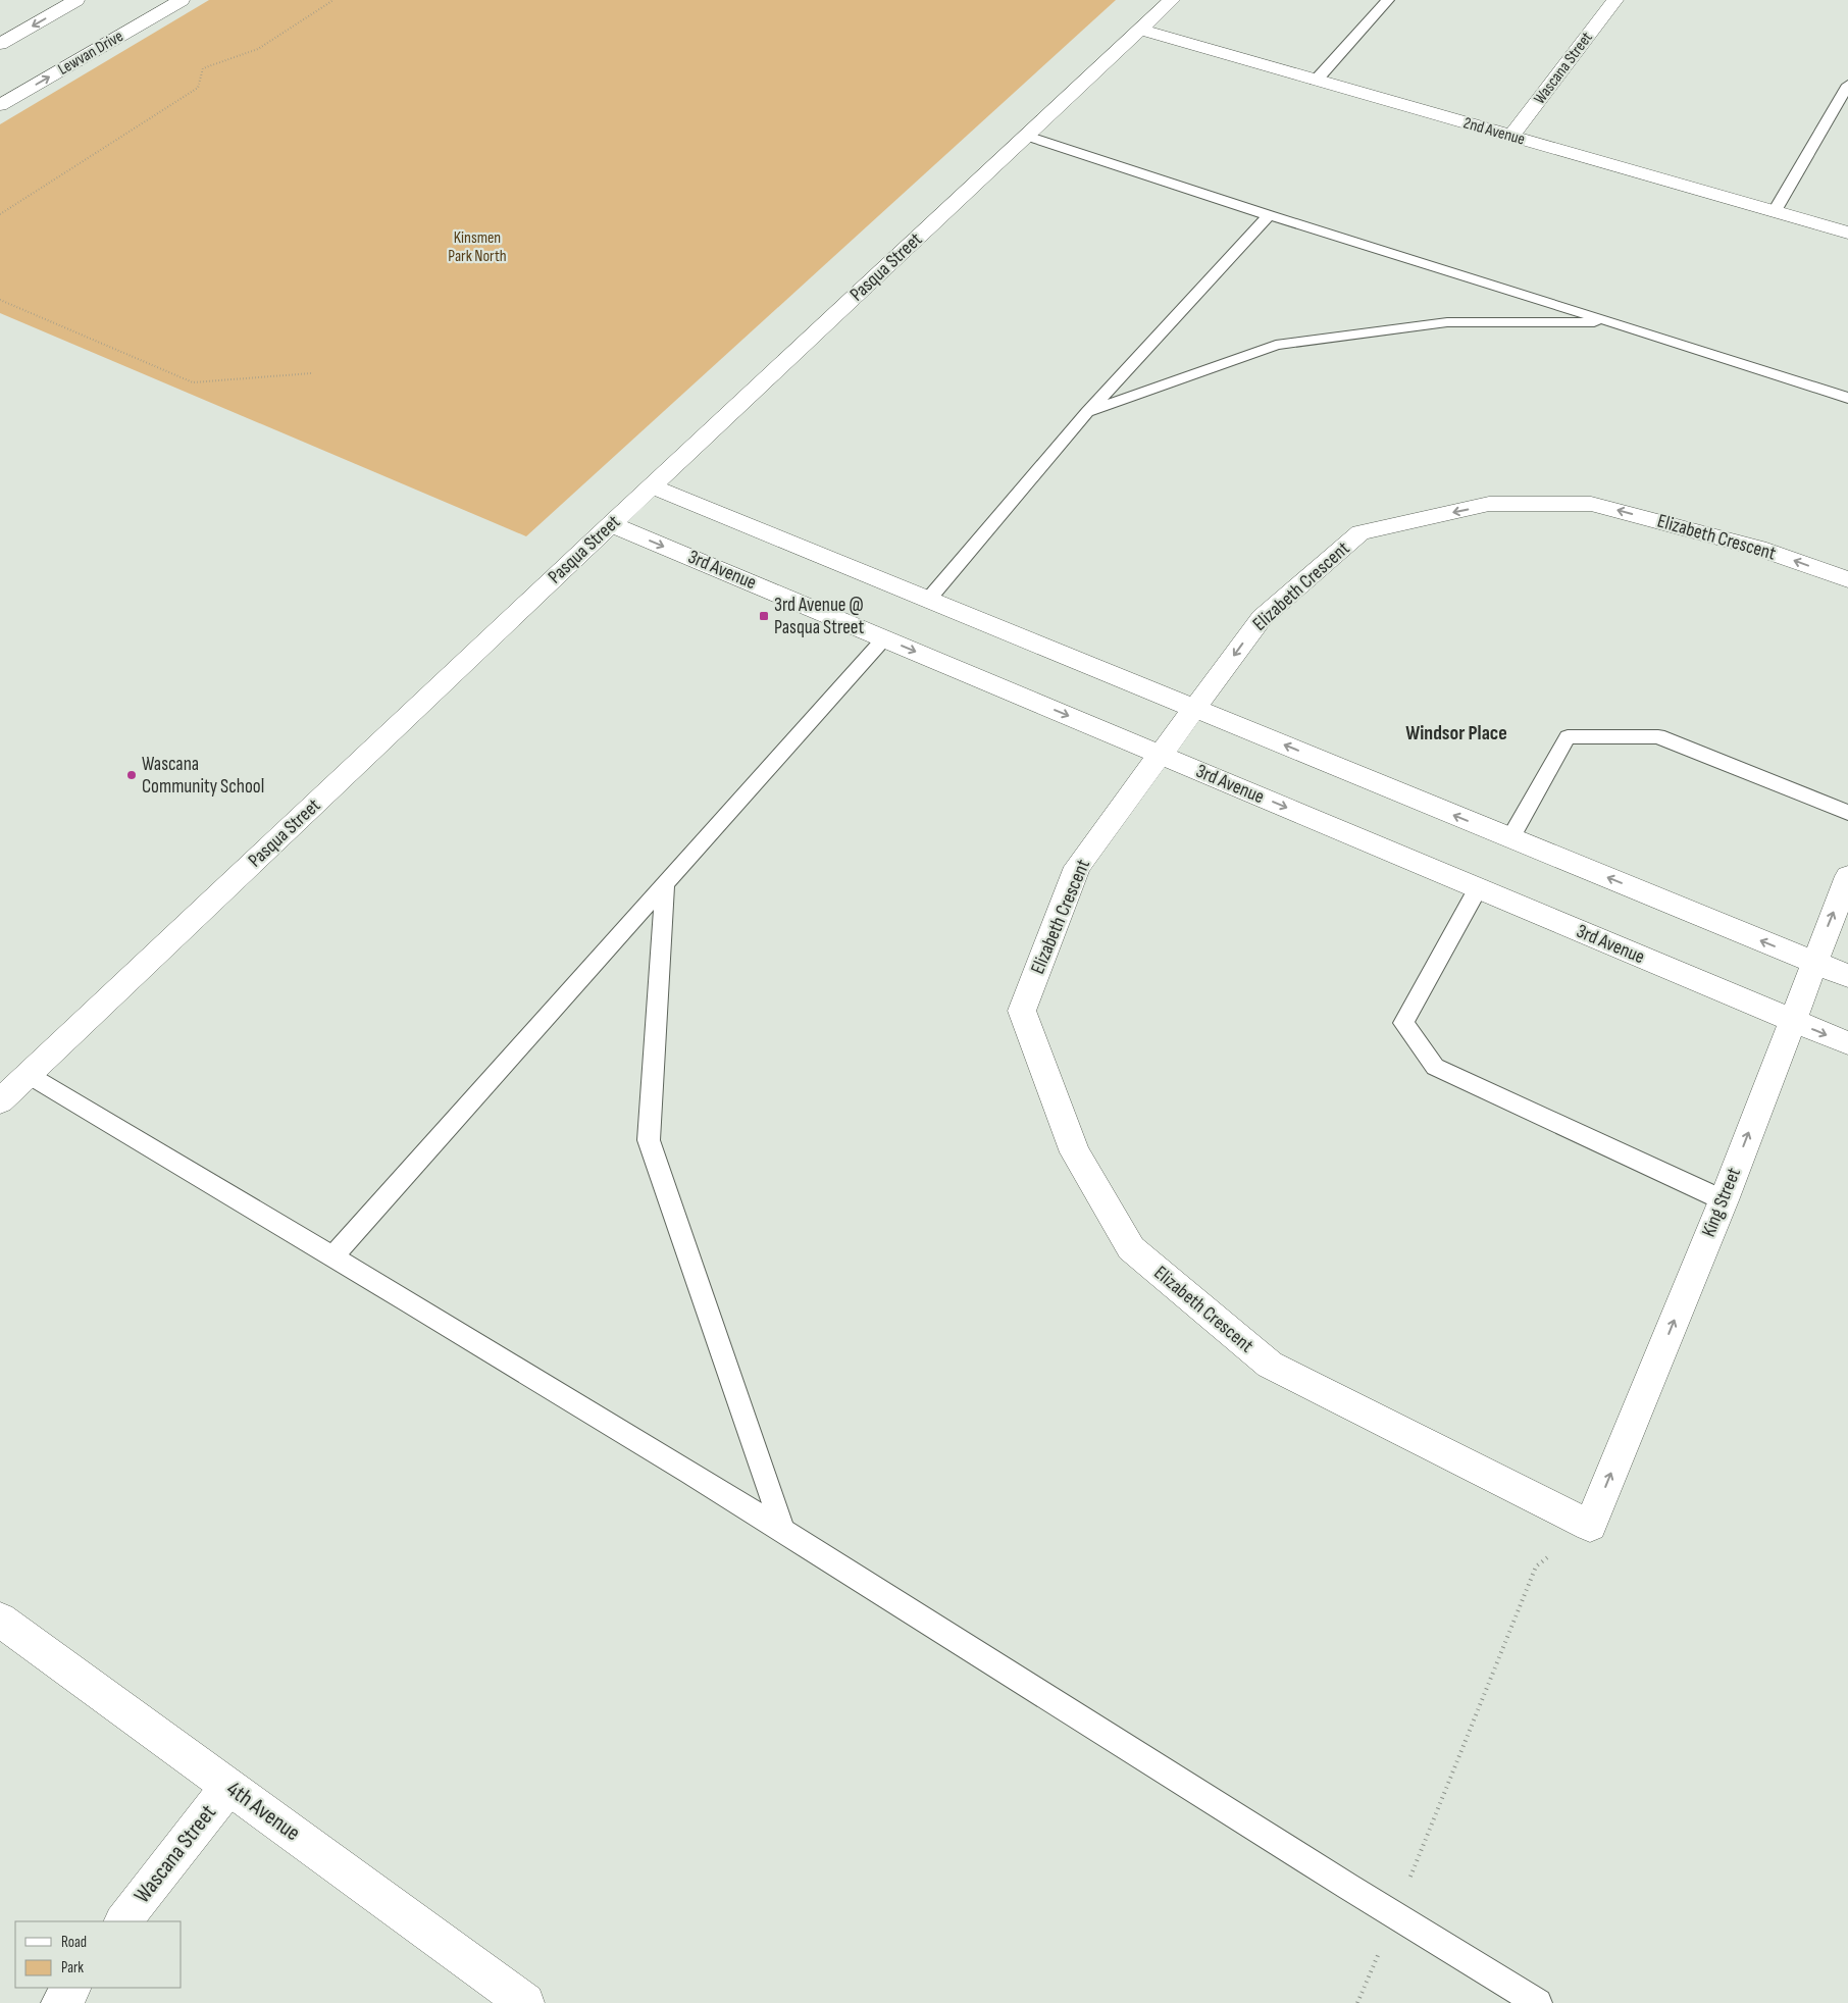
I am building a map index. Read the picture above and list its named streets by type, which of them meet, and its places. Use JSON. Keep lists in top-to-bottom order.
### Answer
{
  "streets": {
    "street": [
      "Lewvan Drive",
      "Wascana Street",
      "2nd Avenue",
      "Pasqua Street",
      "Elizabeth Crescent",
      "3rd Avenue",
      "King Street",
      "4th Avenue"
    ]
  },
  "crossings": [
    ["Wascana Street", "2nd Avenue"],
    ["Wascana Street", "4th Avenue"],
    ["2nd Avenue", "Pasqua Street"],
    ["Pasqua Street", "3rd Avenue"],
    ["Elizabeth Crescent", "3rd Avenue"],
    ["Elizabeth Crescent", "King Street"],
    ["3rd Avenue", "King Street"]
  ],
  "one_way": ["Elizabeth Crescent", "King Street"],
  "districts": ["Windsor Place"],
  "parks": ["Kinsmen Park North"],
  "places": {
    "transit": ["3rd Avenue @ Pasqua Street"],
    "other": ["Wascana Community School"]
  },
  "legend": ["Road", "Park"]
}
